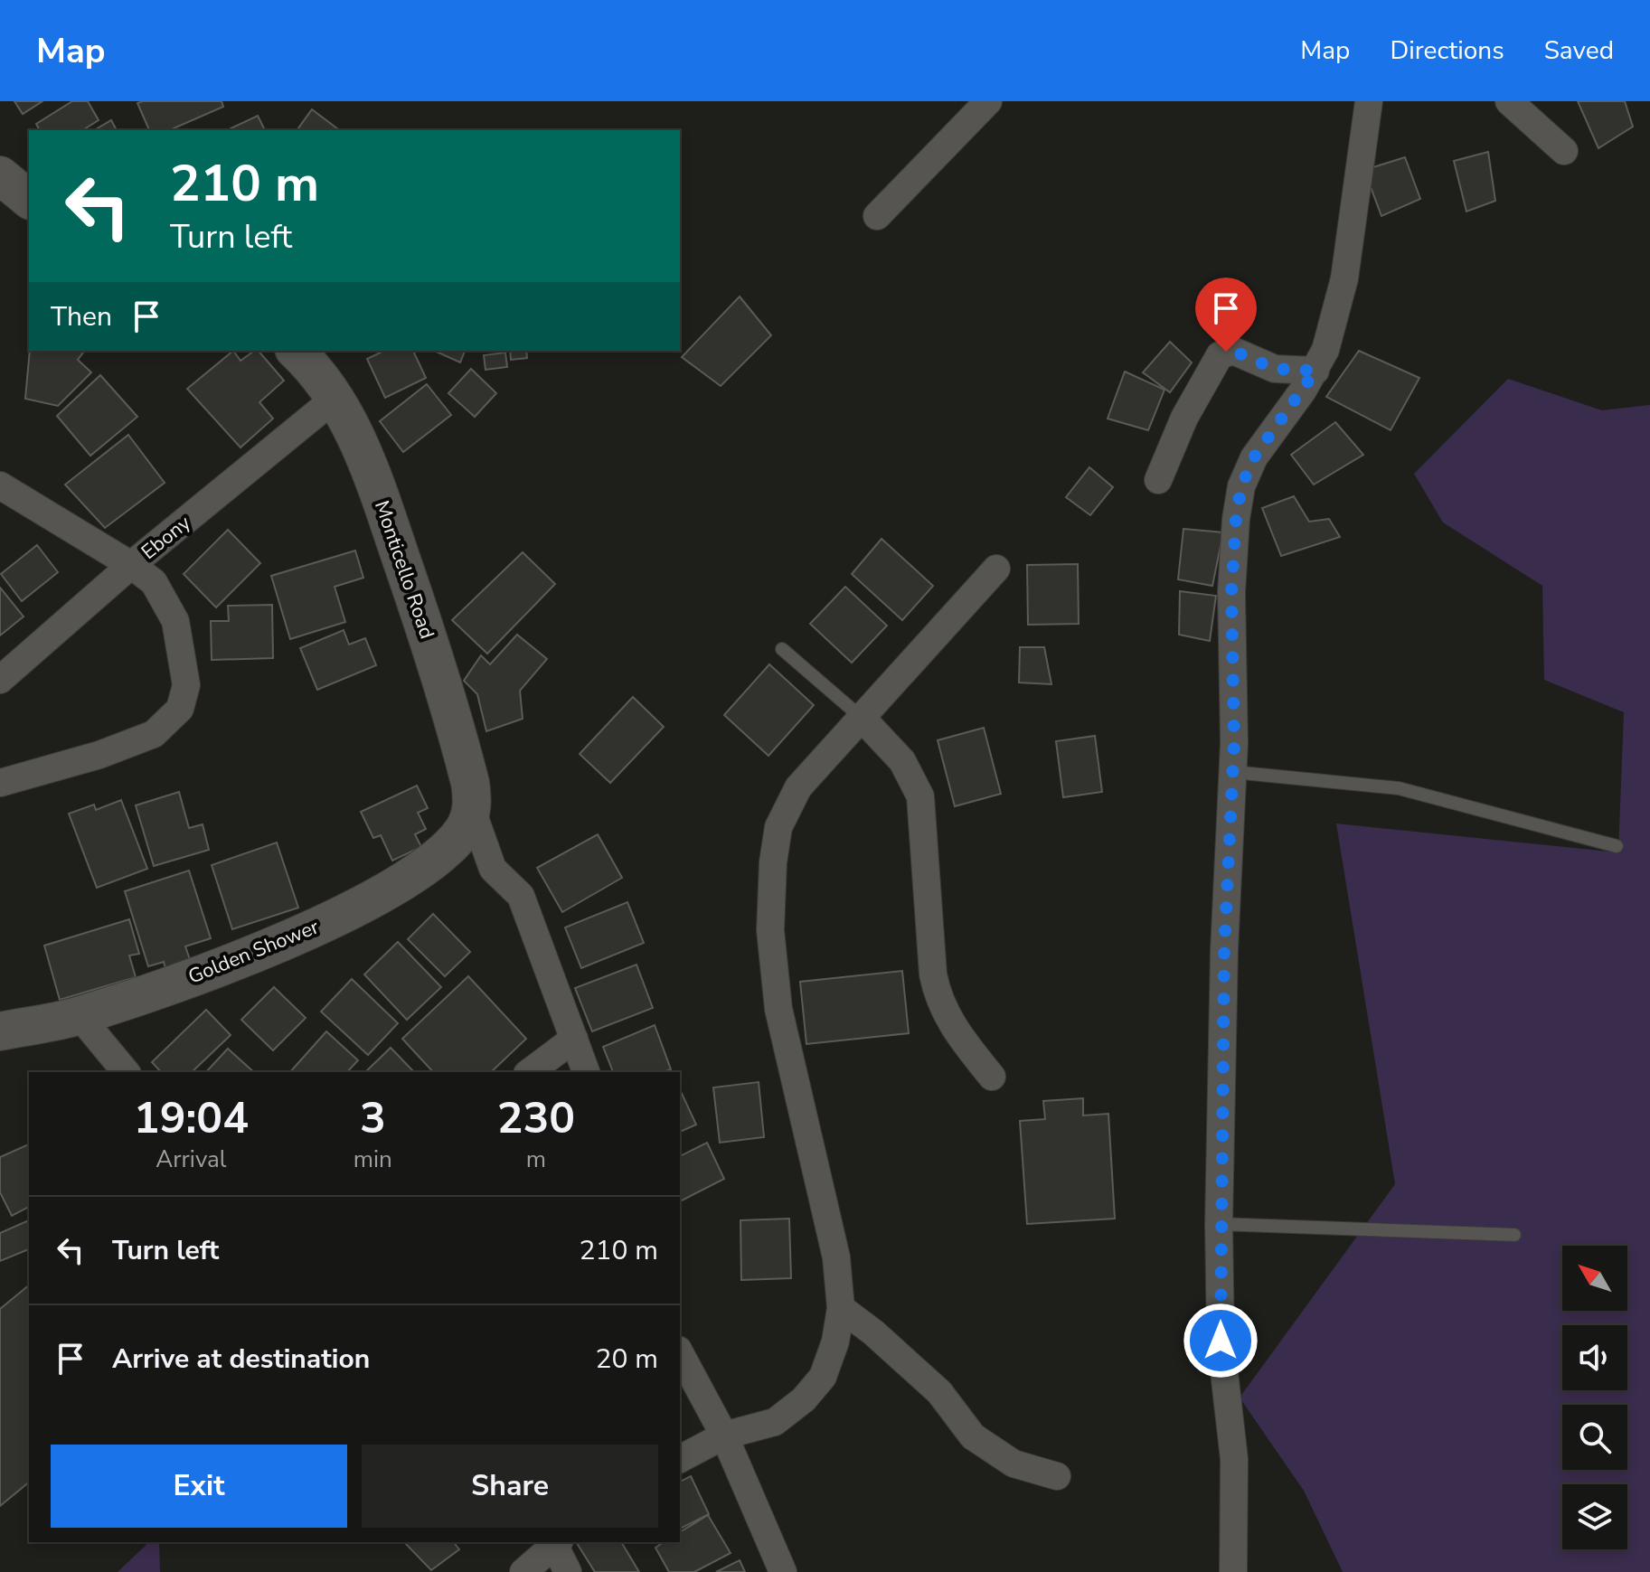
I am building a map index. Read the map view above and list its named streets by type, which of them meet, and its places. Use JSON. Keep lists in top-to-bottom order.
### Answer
{
  "streets": {
    "main road": ["Monticello Road", "Golden Shower"],
    "street": ["Ebony"]
  },
  "crossings": [
    ["Ebony", "Monticello Road"],
    ["Monticello Road", "Golden Shower"]
  ],
  "north": "top left",
  "page": {
    "header": "Map",
    "nav": ["Map", "Directions", "Saved"],
    "turn": ["210 m", "Turn left"],
    "then": "Then",
    "eta": [
      "19:04",
      "Arrival",
      "3",
      "min",
      "230",
      "m"
    ],
    "list": [
      {
        "name": "Turn left",
        "value": "210 m"
      },
      {
        "name": "Arrive at destination",
        "value": "20 m"
      }
    ],
    "buttons": ["Exit", "Share"]
  }
}
